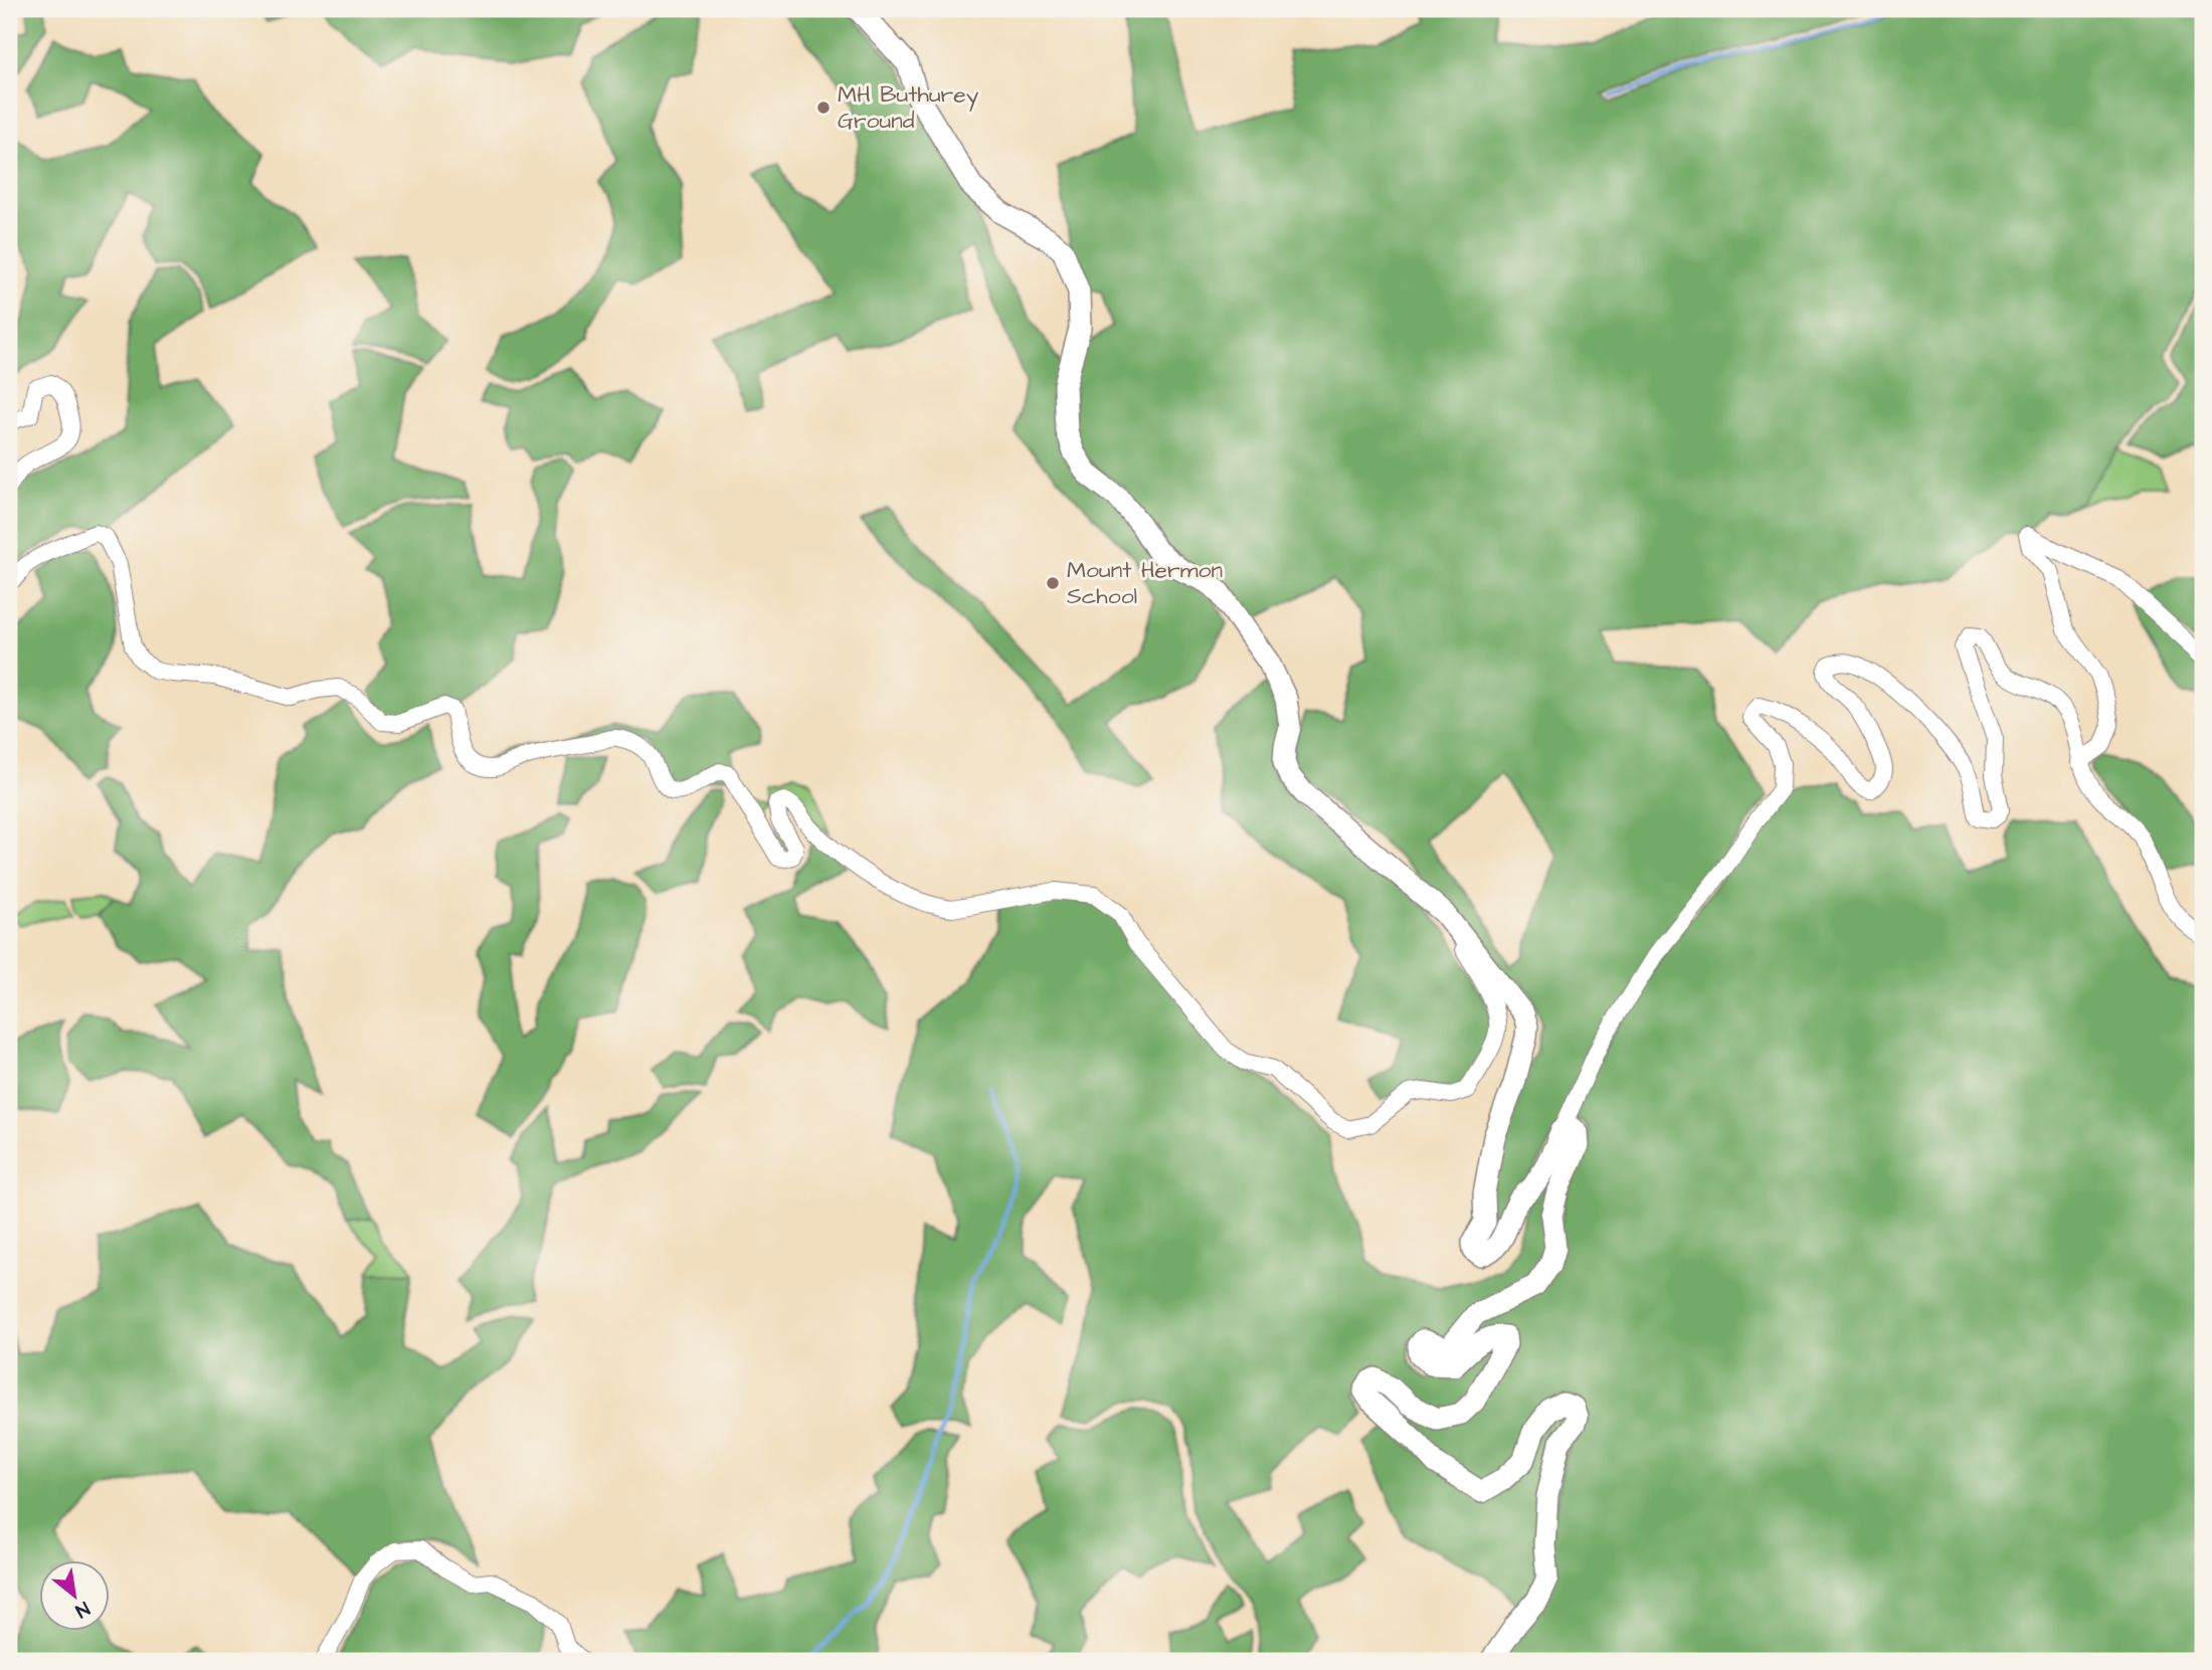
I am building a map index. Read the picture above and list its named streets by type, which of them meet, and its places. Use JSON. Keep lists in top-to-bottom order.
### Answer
{
  "places": ["MH Buthurey Ground", "Mount Hermon School"],
  "north": "bottom right"
}
